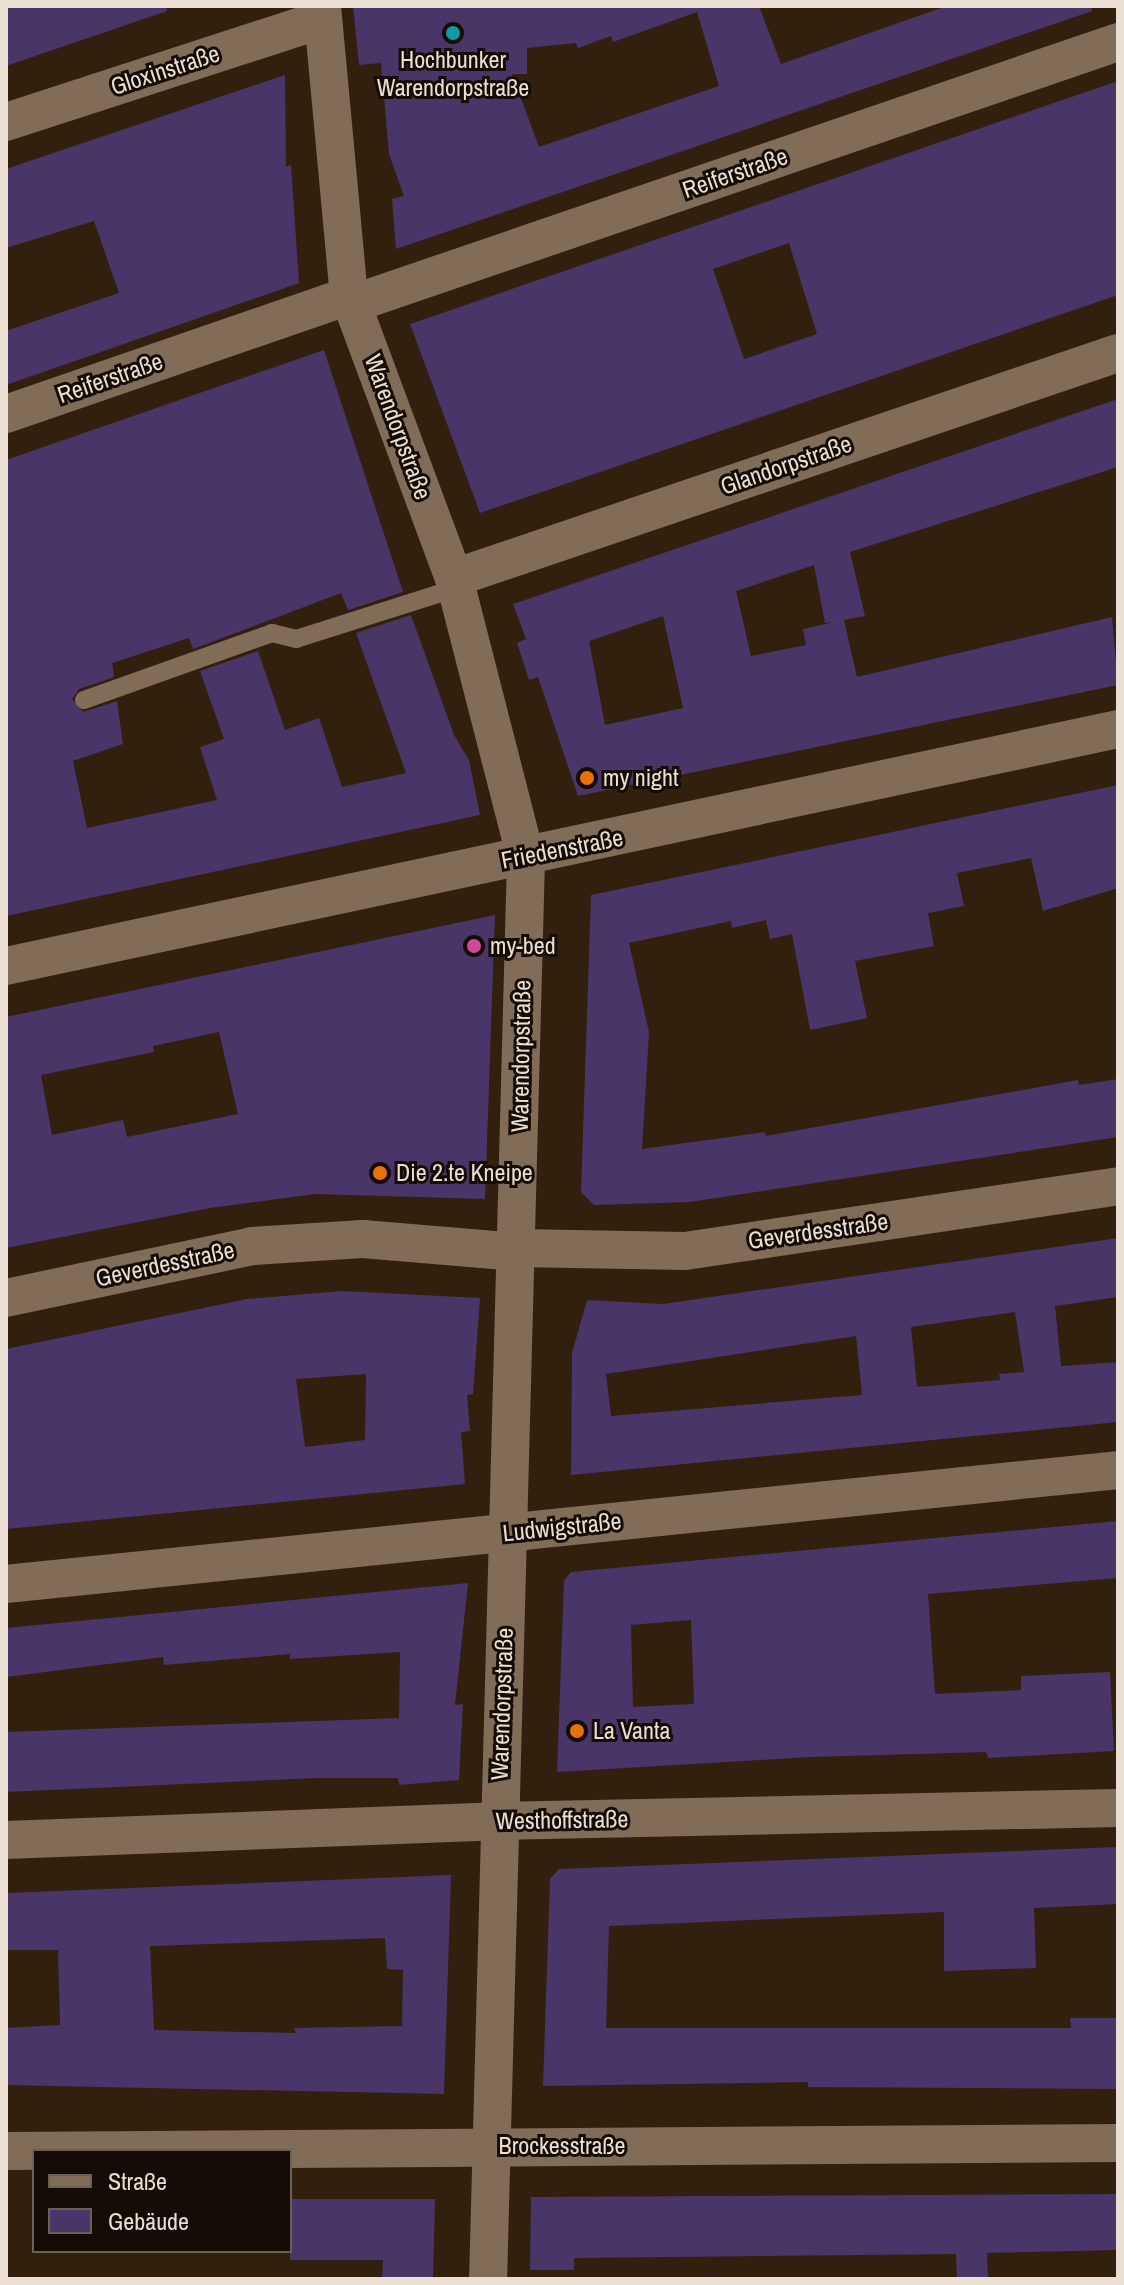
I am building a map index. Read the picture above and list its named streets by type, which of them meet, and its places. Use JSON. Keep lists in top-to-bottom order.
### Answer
{
  "streets": {
    "street": [
      "Gloxinstraße",
      "Reiferstraße",
      "Warendorpstraße",
      "Glandorpstraße",
      "Friedenstraße",
      "Geverdesstraße",
      "Ludwigstraße",
      "Westhoffstraße",
      "Brockesstraße"
    ]
  },
  "crossings": [
    ["Gloxinstraße", "Warendorpstraße"],
    ["Reiferstraße", "Warendorpstraße"],
    ["Warendorpstraße", "Glandorpstraße"],
    ["Warendorpstraße", "Friedenstraße"],
    ["Warendorpstraße", "Geverdesstraße"],
    ["Warendorpstraße", "Ludwigstraße"],
    ["Warendorpstraße", "Westhoffstraße"],
    ["Warendorpstraße", "Brockesstraße"]
  ],
  "places": [
    "Hochbunker Warendorpstraße",
    "my night",
    "my-bed",
    "Die 2.te Kneipe",
    "La Vanta"
  ],
  "legend": ["Straße", "Gebäude"]
}
